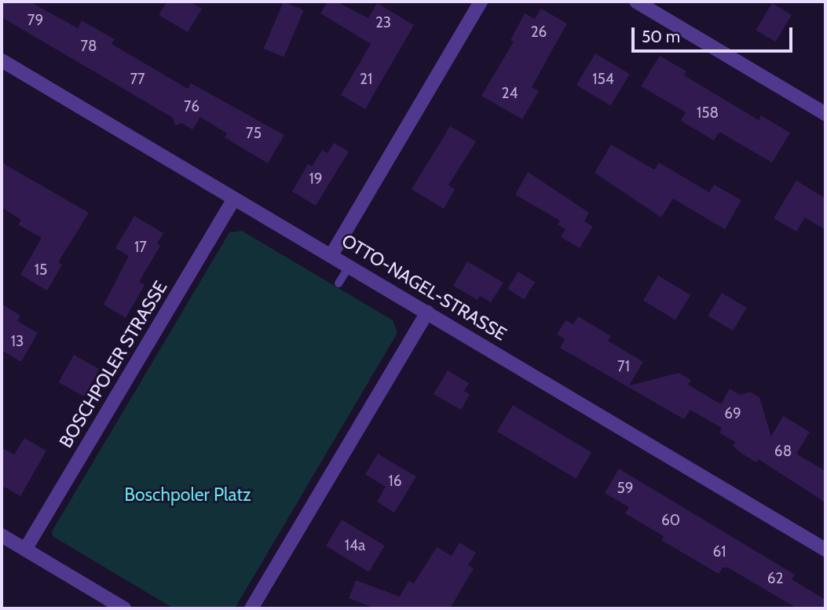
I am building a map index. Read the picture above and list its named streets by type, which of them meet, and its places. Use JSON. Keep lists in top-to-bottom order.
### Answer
{
  "streets": {
    "street": ["OTTO-NAGEL-STRASSE", "BOSCHPOLER STRASSE"]
  },
  "crossings": [
    ["OTTO-NAGEL-STRASSE", "BOSCHPOLER STRASSE"]
  ],
  "parks": ["Boschpoler Platz"],
  "house_numbers": [
    "79",
    "23",
    "26",
    "78",
    "77",
    "21",
    "154",
    "24",
    "76",
    "158",
    "75",
    "19",
    "17",
    "15",
    "13",
    "71",
    "69",
    "68",
    "16",
    "59",
    "60",
    "14a",
    "61",
    "62"
  ],
  "scale_bar": "50 m"
}
